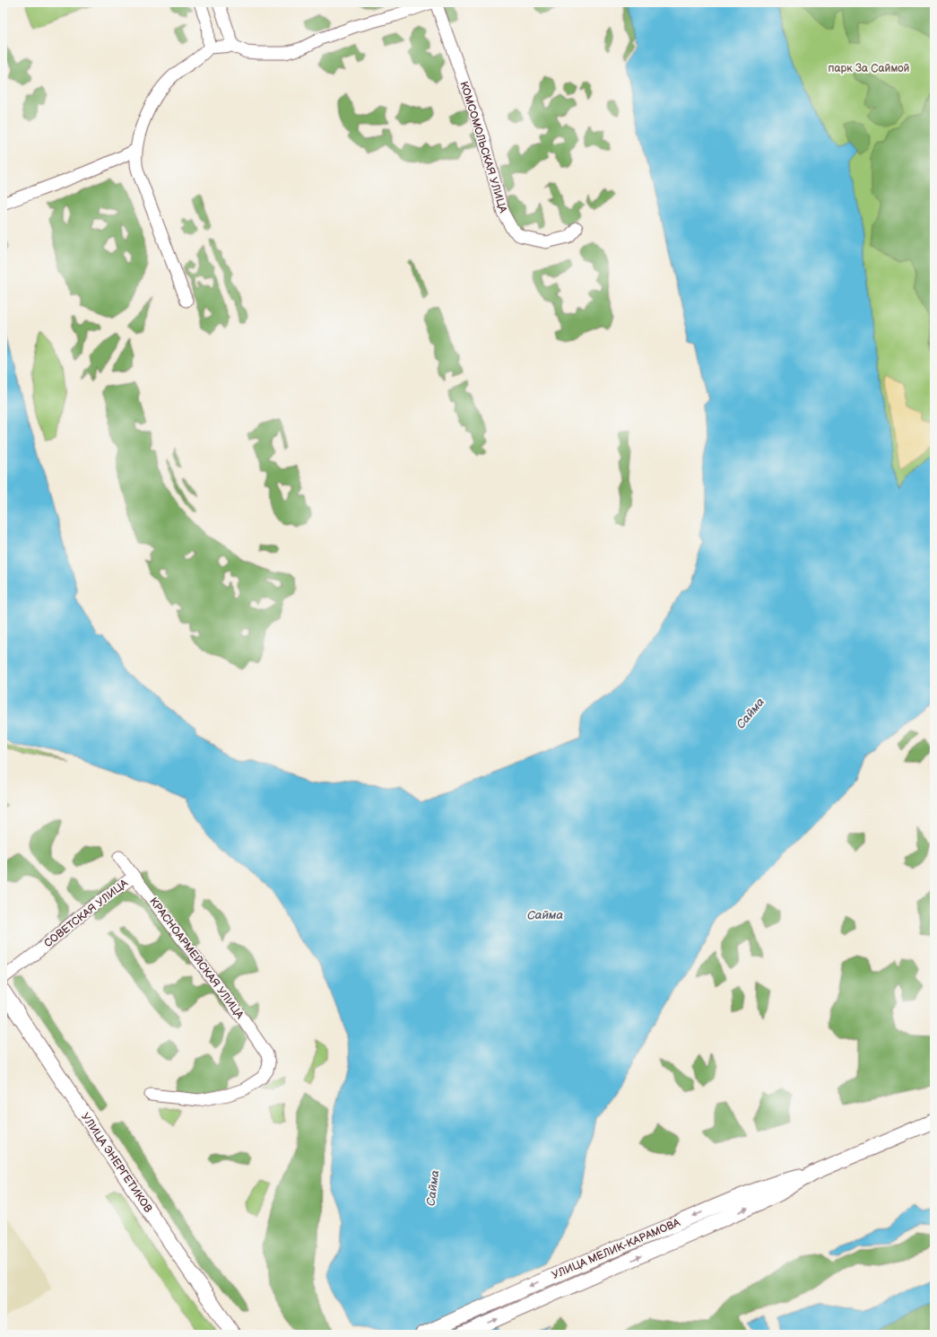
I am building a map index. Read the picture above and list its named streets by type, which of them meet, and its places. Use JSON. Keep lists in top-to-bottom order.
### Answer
{
  "streets": {
    "main road": ["УЛИЦА ЭНЕРГЕТИКОВ", "УЛИЦА МЕЛИК-КАРАМОВА"],
    "street": ["КОМСОМОЛЬСКАЯ УЛИЦА", "СОВЕТСКАЯ УЛИЦА", "КРАСНОАРМЕЙСКАЯ УЛИЦА"]
  },
  "crossings": [
    ["СОВЕТСКАЯ УЛИЦА", "КРАСНОАРМЕЙСКАЯ УЛИЦА"]
  ],
  "water": ["Сайма"],
  "parks": ["парк За Саймой"]
}
